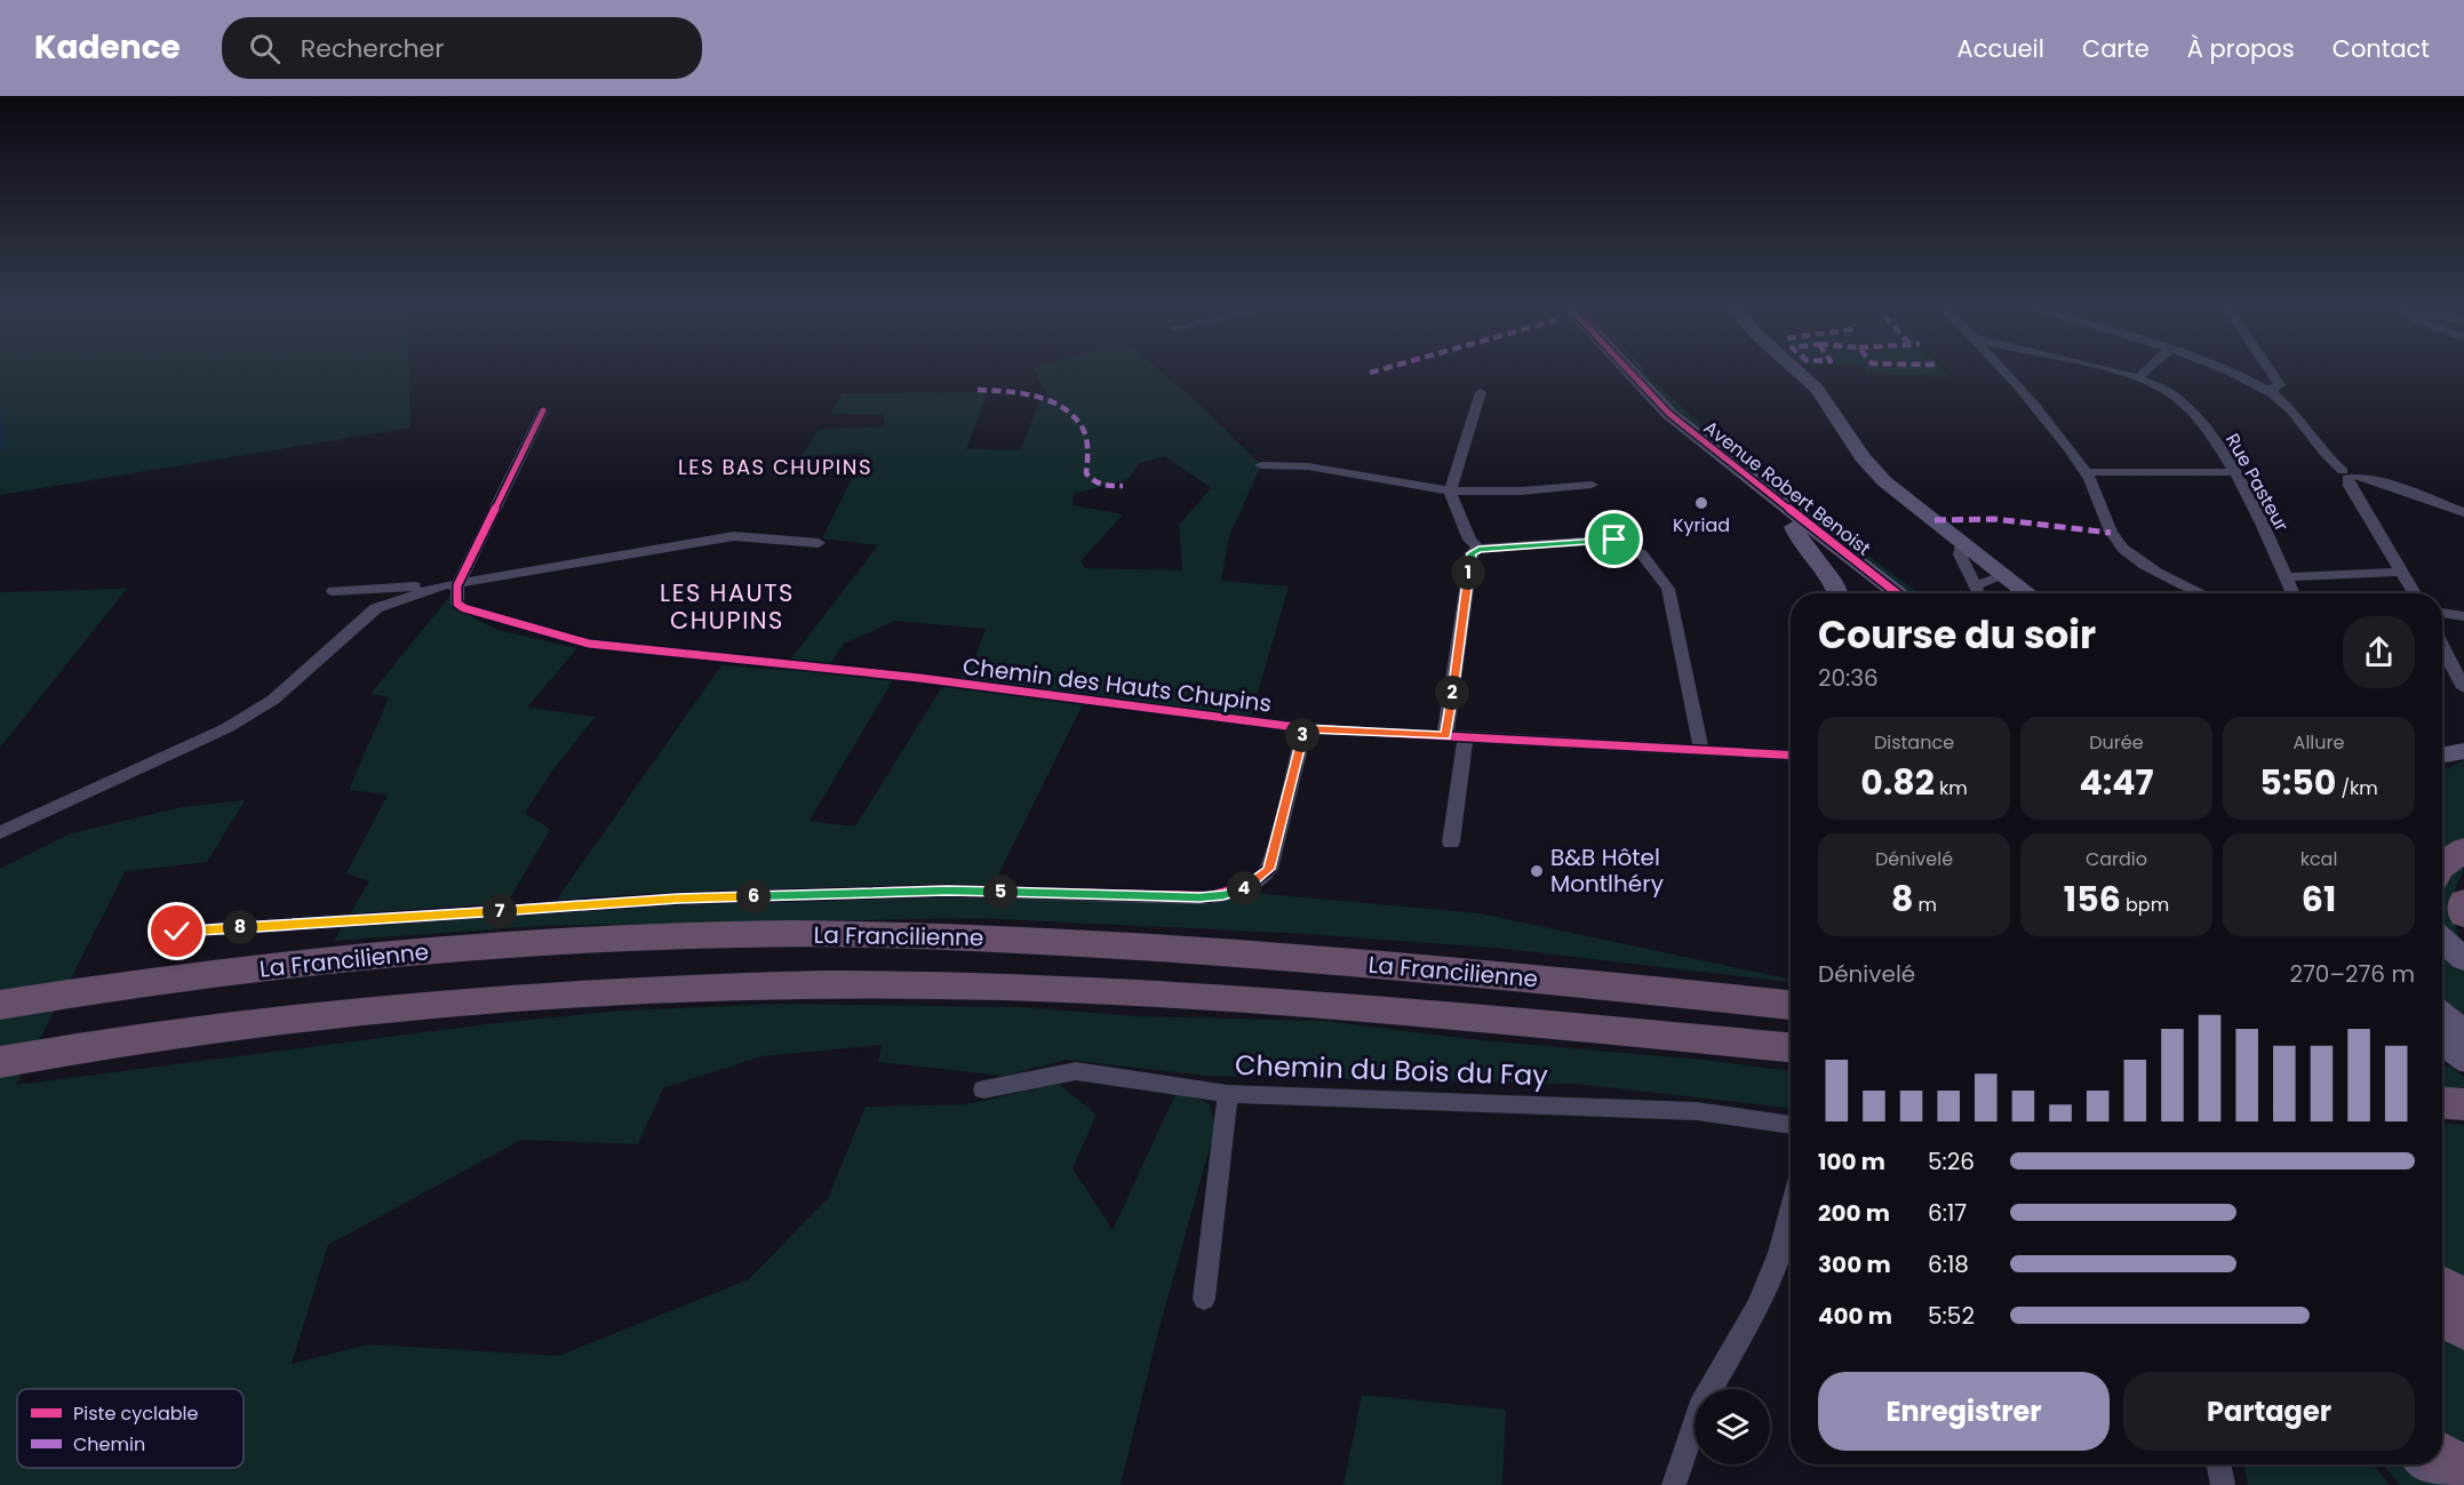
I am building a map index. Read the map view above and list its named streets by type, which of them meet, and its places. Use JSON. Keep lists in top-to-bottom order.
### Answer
{
  "streets": {
    "highway": ["La Francilienne"],
    "main road": ["Avenue Robert Benoist"],
    "street": ["Rue Pasteur", "Chemin des Hauts Chupins", "Chemin du Bois du Fay"]
  },
  "districts": ["LES BAS CHUPINS", "LES HAUTS CHUPINS"],
  "places": ["Kyriad", "B&B Hôtel Montlhéry"],
  "legend": ["Piste cyclable", "Chemin"],
  "page": {
    "header": "Kadence",
    "search": "Rechercher",
    "nav": [
      "Accueil",
      "Carte",
      "À propos",
      "Contact"
    ],
    "pins": [
      "1",
      "2",
      "3",
      "4",
      "5",
      "6",
      "7",
      "8"
    ],
    "heading": ["Course du soir", "20:36"],
    "stats": [
      ["Distance", "0.82 km"],
      ["Durée", "4:47"],
      ["Allure", "5:50 /km"],
      ["Dénivelé", "8 m"],
      ["Cardio", "156 bpm"],
      ["kcal", "61"]
    ],
    "chart": ["Dénivelé", "270–276 m"],
    "list": [
      {
        "name": "100 m",
        "note": "5:26"
      },
      {
        "name": "200 m",
        "note": "6:17"
      },
      {
        "name": "300 m",
        "note": "6:18"
      },
      {
        "name": "400 m",
        "note": "5:52"
      }
    ],
    "buttons": ["Enregistrer", "Partager"]
  }
}
